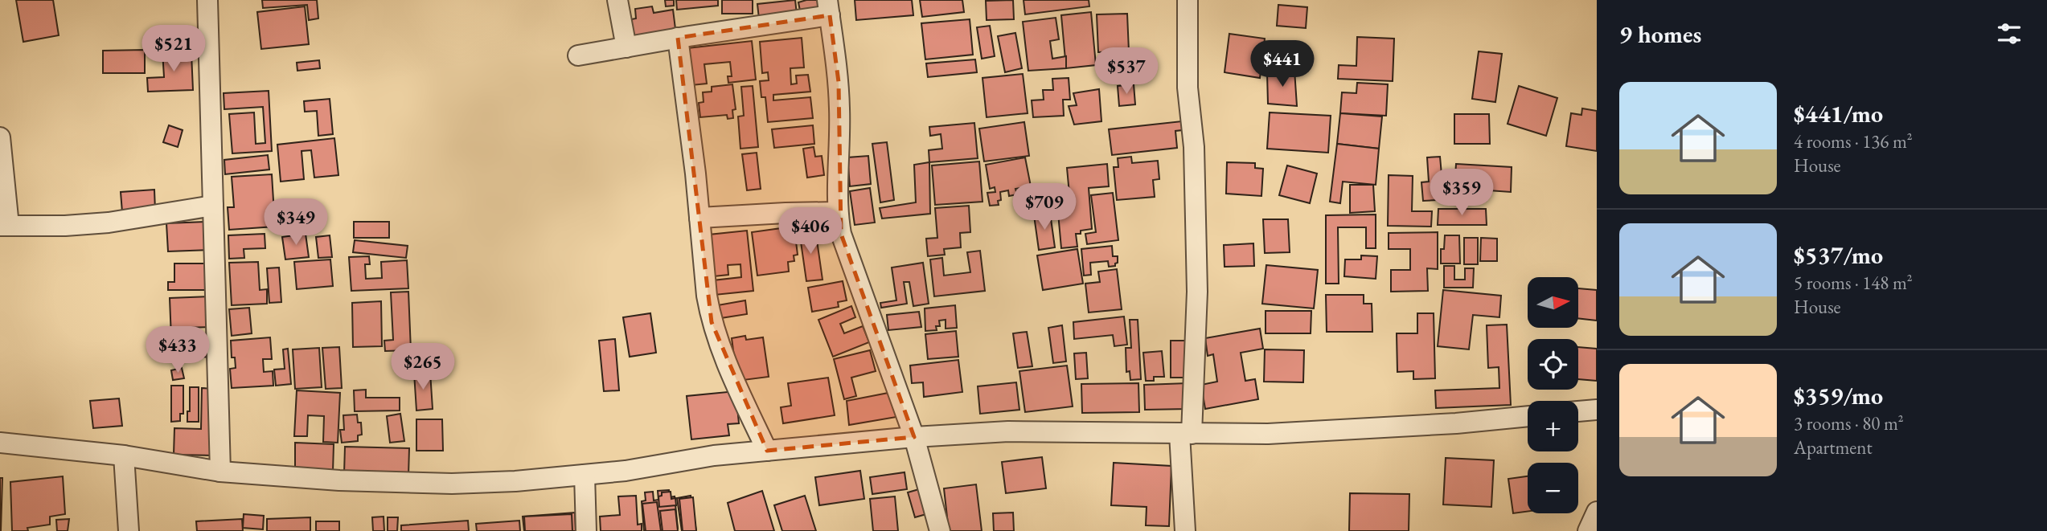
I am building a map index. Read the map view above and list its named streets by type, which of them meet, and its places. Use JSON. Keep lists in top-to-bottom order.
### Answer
{
  "north": "right",
  "page": {
    "heading": "9 homes",
    "price": [
      "$521",
      "$441",
      "$537",
      "$359",
      "$709",
      "$349",
      "$406",
      "$433",
      "$265"
    ],
    "list": [
      {
        "name": "$441/mo",
        "note": "4 rooms · 136 m² · House"
      },
      {
        "name": "$537/mo",
        "note": "5 rooms · 148 m² · House"
      },
      {
        "name": "$359/mo",
        "note": "3 rooms · 80 m² · Apartment"
      }
    ],
    "map_buttons": ["+", "−"]
  }
}
